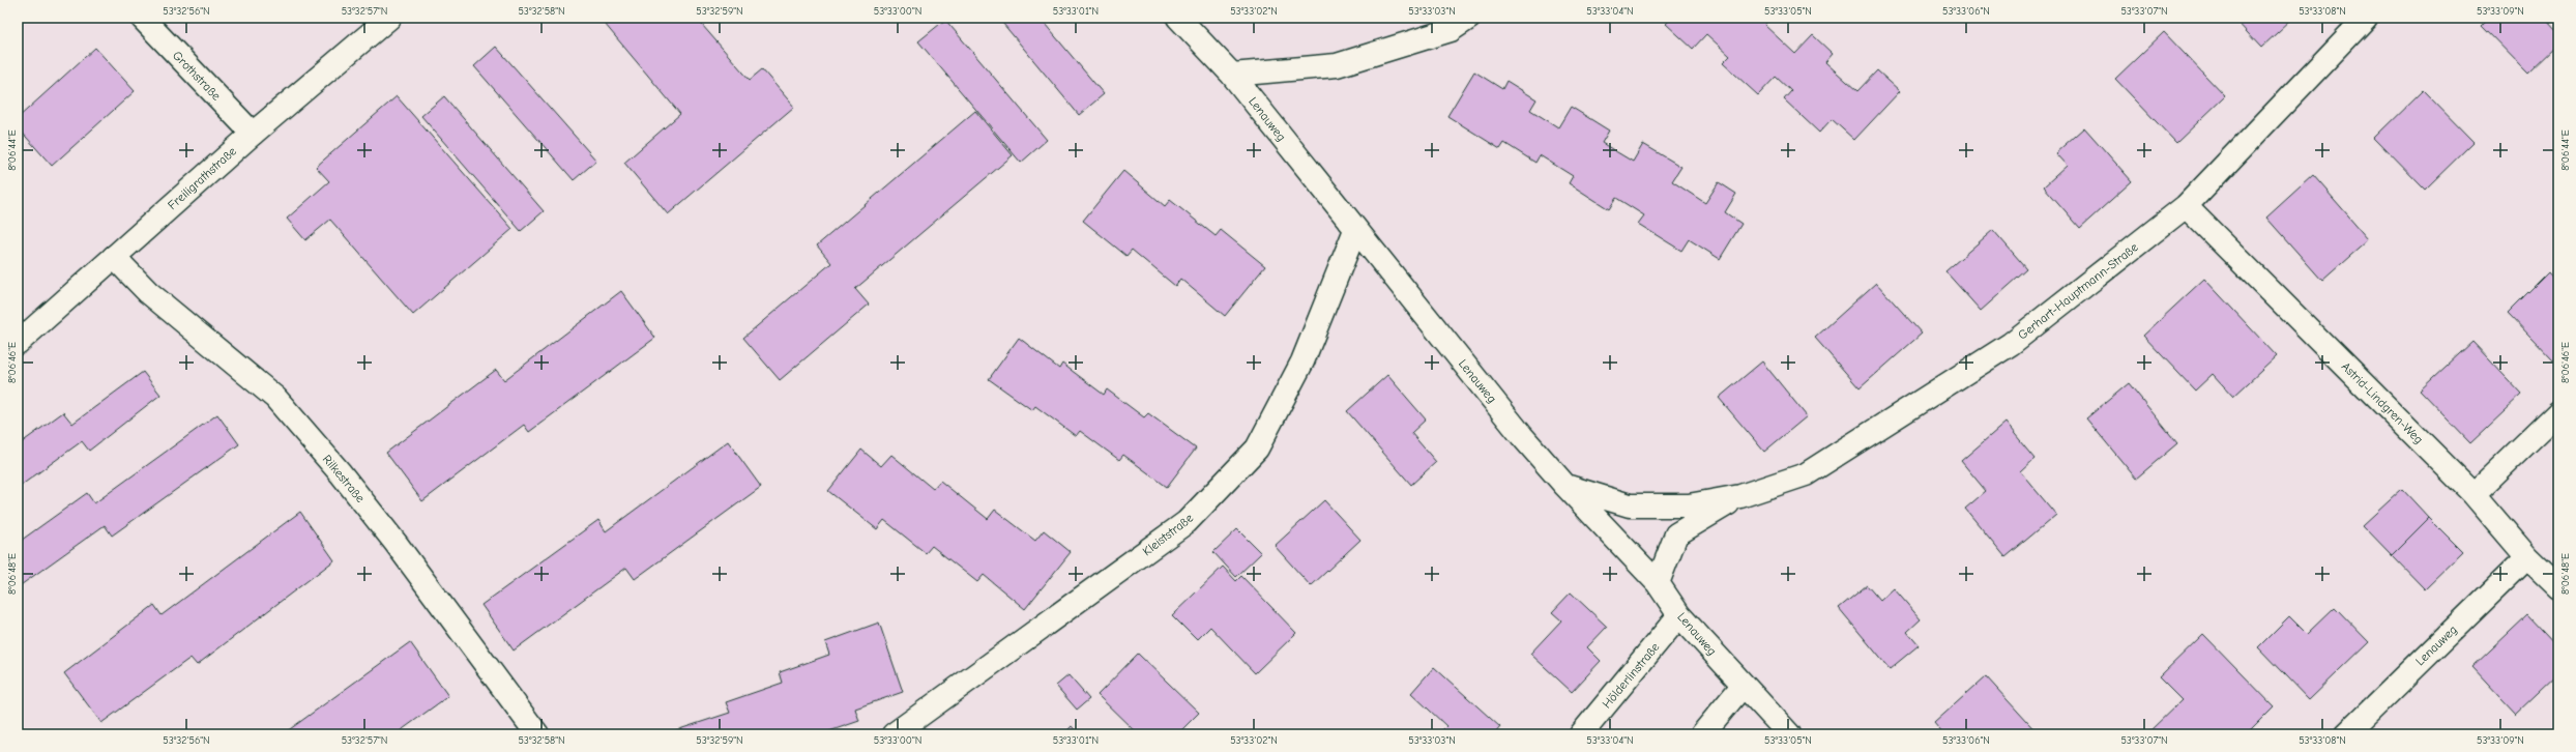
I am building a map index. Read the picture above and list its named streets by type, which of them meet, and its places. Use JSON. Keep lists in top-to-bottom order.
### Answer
{
  "streets": {
    "street": [
      "Grothstraße",
      "Lenauweg",
      "Freiligrathstraße",
      "Gerhart-Hauptmann-Straße",
      "Astrid-Lindgren-Weg",
      "Rilkestraße",
      "Kleiststraße",
      "Hölderlinstraße"
    ]
  },
  "crossings": [
    ["Grothstraße", "Freiligrathstraße"],
    ["Lenauweg", "Gerhart-Hauptmann-Straße"],
    ["Lenauweg", "Astrid-Lindgren-Weg"],
    ["Lenauweg", "Kleiststraße"],
    ["Lenauweg", "Hölderlinstraße"],
    ["Freiligrathstraße", "Rilkestraße"],
    ["Gerhart-Hauptmann-Straße", "Astrid-Lindgren-Weg"]
  ],
  "coordinates": [
    "53°32'56\"N",
    "53°32'57\"N",
    "53°32'58\"N",
    "53°32'59\"N",
    "53°33'00\"N",
    "53°33'01\"N",
    "53°33'02\"N",
    "53°33'03\"N",
    "53°33'04\"N",
    "53°33'05\"N",
    "53°33'06\"N",
    "53°33'07\"N",
    "53°33'08\"N",
    "53°33'09\"N",
    "8°06'44\"E",
    "8°06'46\"E",
    "8°06'48\"E"
  ]
}
